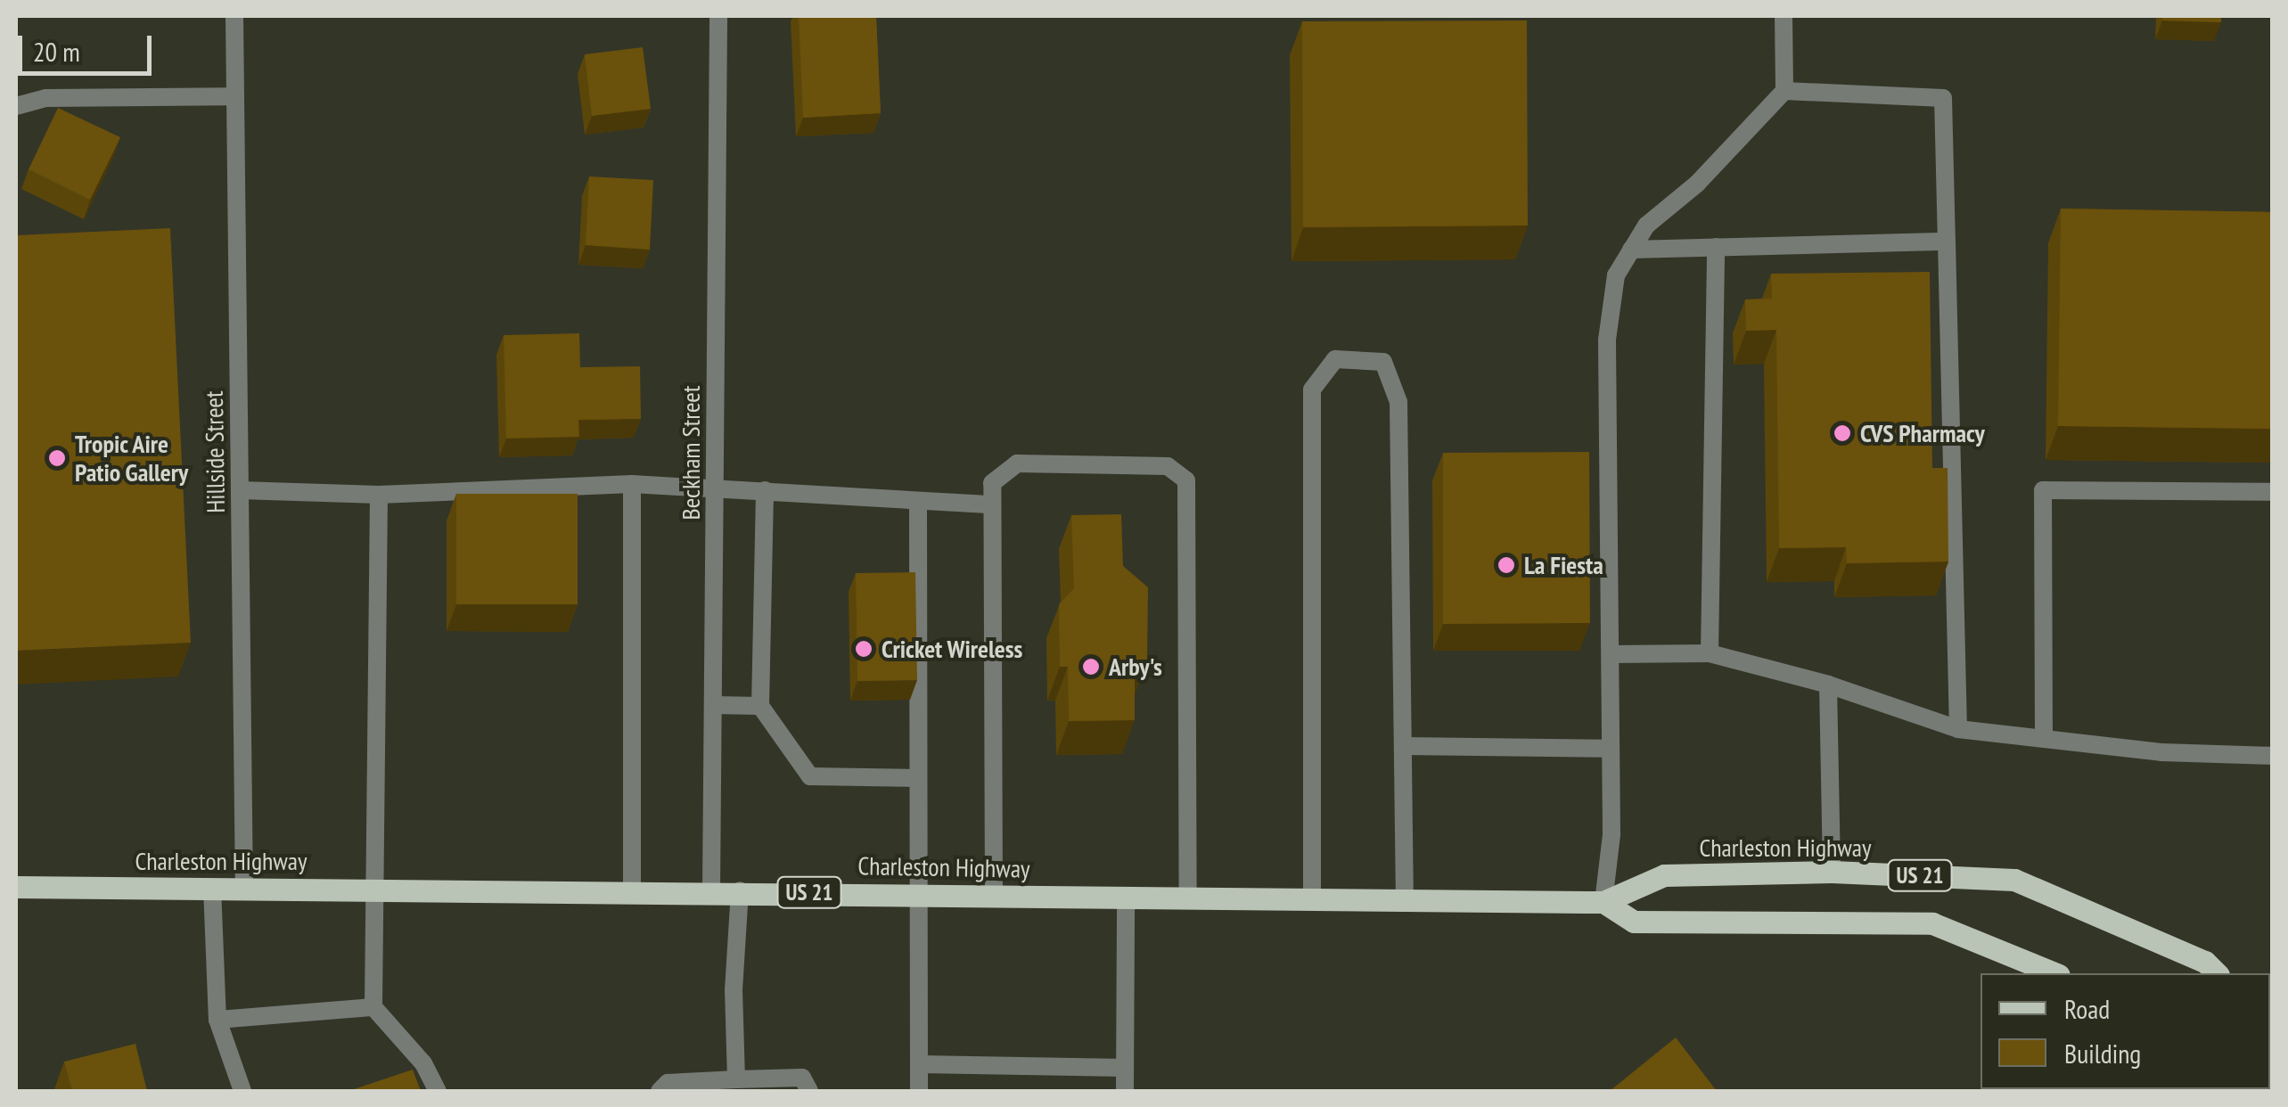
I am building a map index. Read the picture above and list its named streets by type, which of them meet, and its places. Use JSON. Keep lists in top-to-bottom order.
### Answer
{
  "streets": {
    "main road": ["Charleston Highway", "US 21"],
    "street": ["Hillside Street", "Beckham Street"]
  },
  "crossings": [
    ["Hillside Street", "Charleston Highway"],
    ["Beckham Street", "Charleston Highway"]
  ],
  "places": [
    "CVS Pharmacy",
    "Tropic Aire Patio Gallery",
    "La Fiesta",
    "Cricket Wireless",
    "Arby's"
  ],
  "legend": ["Road", "Building"],
  "scale_bar": "20 m"
}
